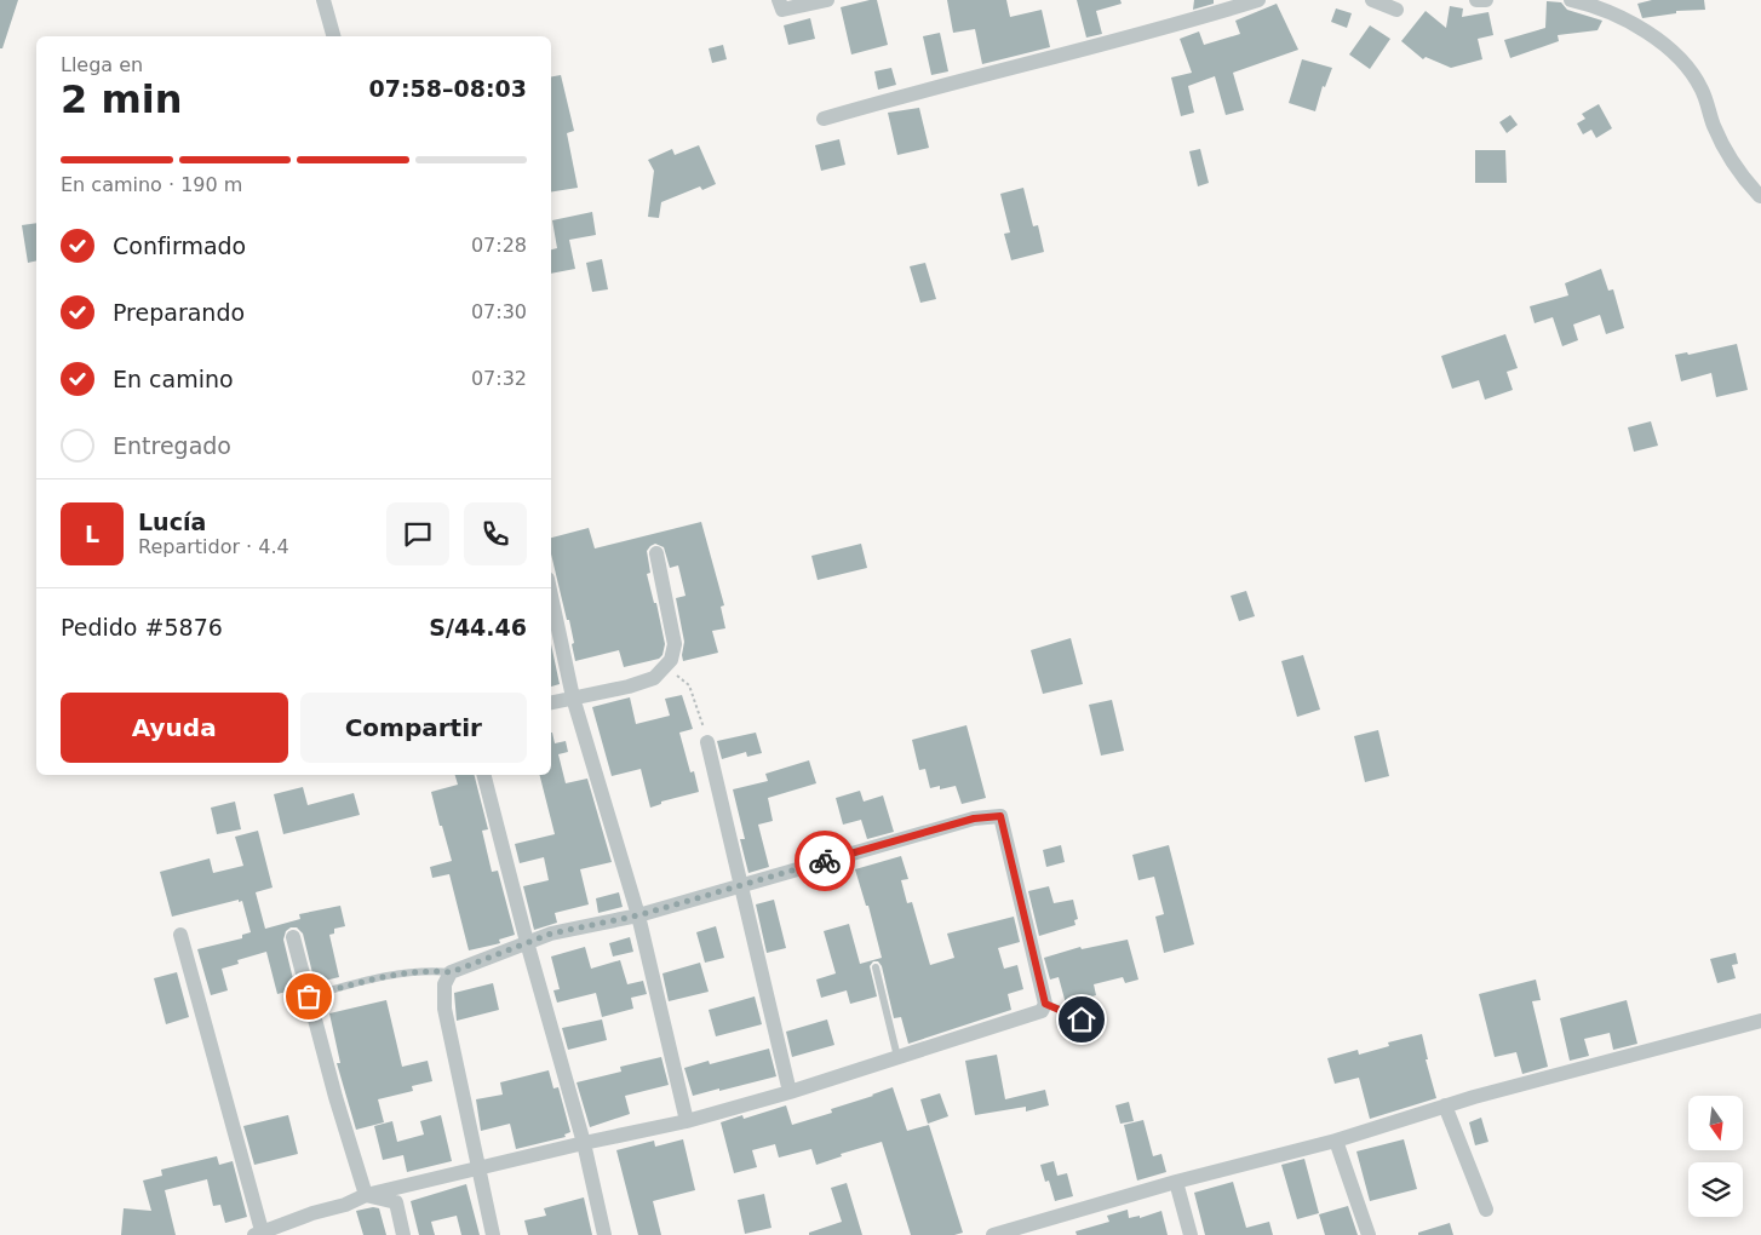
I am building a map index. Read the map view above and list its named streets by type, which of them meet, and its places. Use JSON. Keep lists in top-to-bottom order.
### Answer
{
  "north": "bottom",
  "page": {
    "heading": ["2 min", "Llega en", "07:58–08:03"],
    "panel": [
      "Lucía",
      "Repartidor · 4.4",
      "Pedido #5876",
      "S/44.46"
    ],
    "bar": "En camino · 190 m",
    "list": [
      ["Confirmado", "07:28"],
      ["Preparando", "07:30"],
      ["En camino", "07:32"],
      "Entregado"
    ],
    "round": "L",
    "buttons": ["Ayuda", "Compartir"]
  }
}
